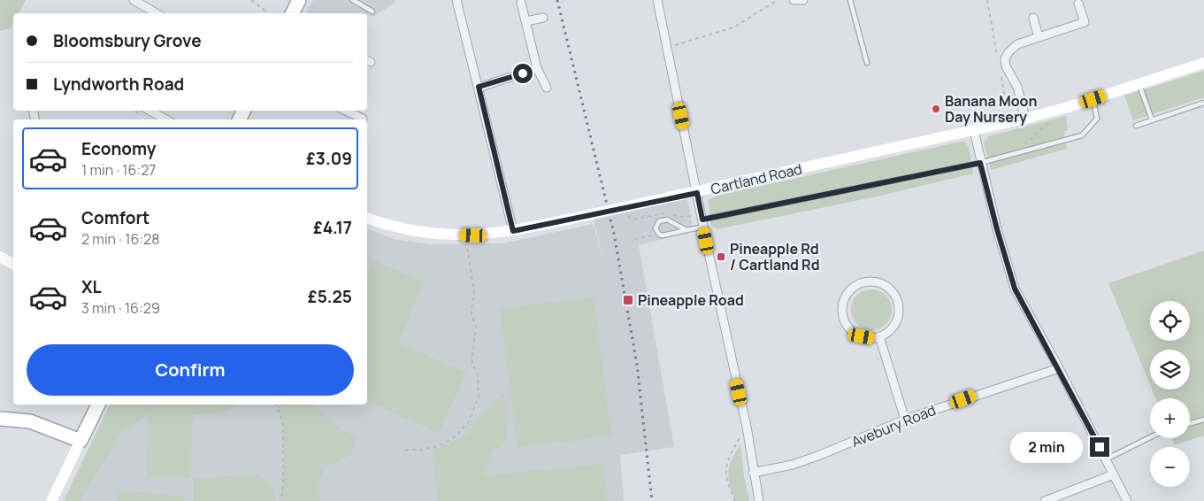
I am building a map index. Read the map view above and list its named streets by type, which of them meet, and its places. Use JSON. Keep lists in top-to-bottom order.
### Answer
{
  "streets": {
    "street": ["Cartland Road", "Avebury Road"]
  },
  "places": {
    "other": ["Banana Moon Day Nursery"],
    "transit": ["Pineapple Rd / Cartland Rd", "Pineapple Road"]
  },
  "page": {
    "banner": ["Bloomsbury Grove", "Lyndworth Road"],
    "list": [
      {
        "name": "Economy",
        "note": "1 min · 16:27",
        "value": "£3.09"
      },
      {
        "name": "Comfort",
        "note": "2 min · 16:28",
        "value": "£4.17"
      },
      {
        "name": "XL",
        "note": "3 min · 16:29",
        "value": "£5.25"
      }
    ],
    "map_buttons": ["+", "−"],
    "buttons": "Confirm",
    "bubble": "2 min"
  }
}
